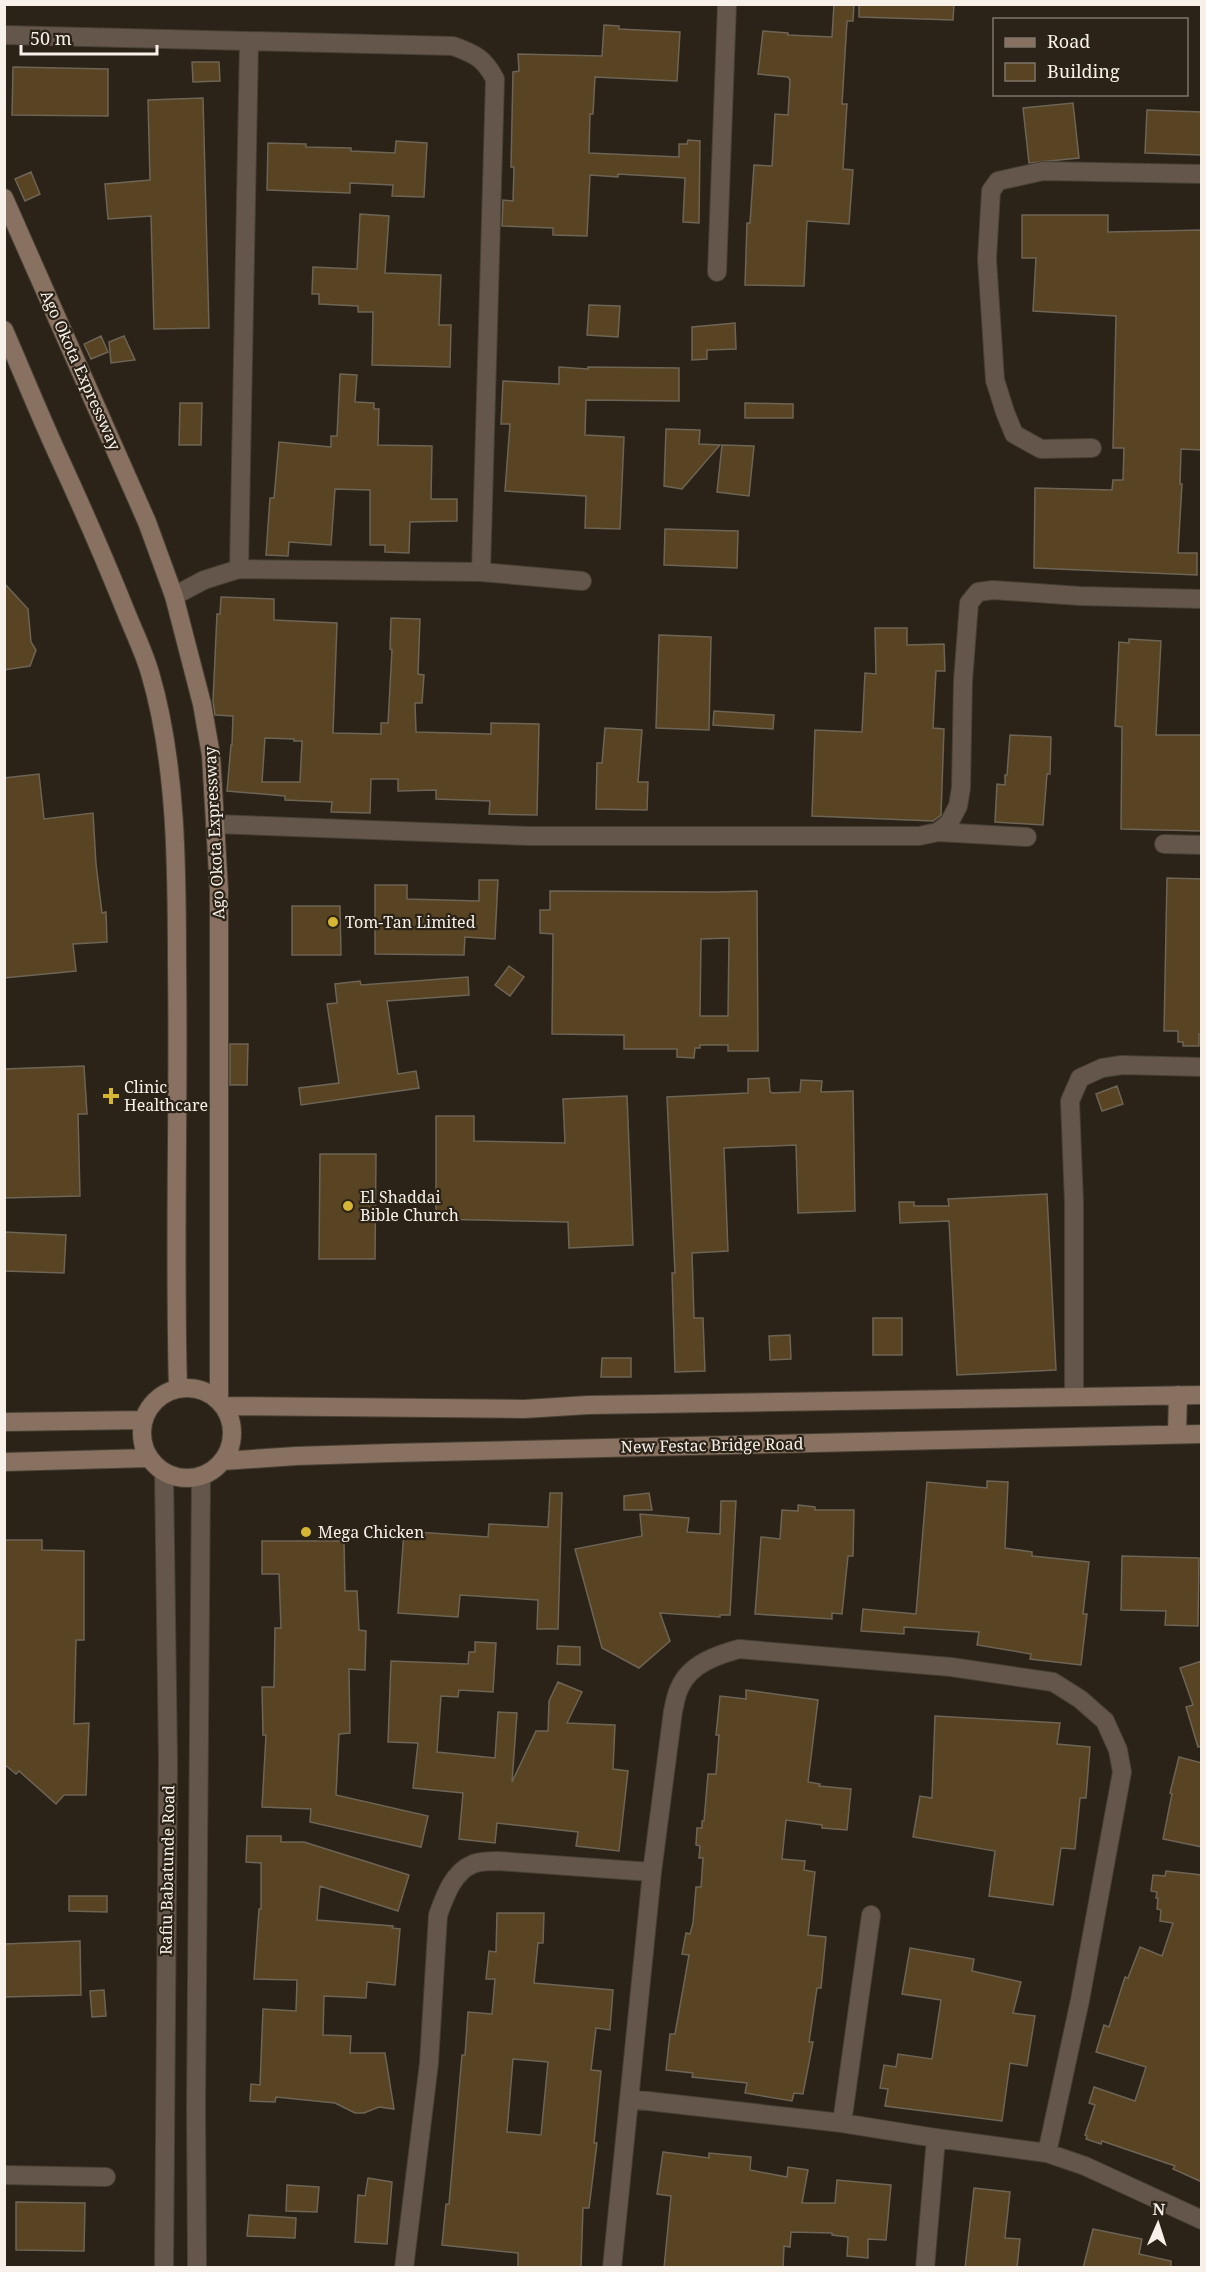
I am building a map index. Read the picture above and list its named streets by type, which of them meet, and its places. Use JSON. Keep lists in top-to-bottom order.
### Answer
{
  "streets": {
    "main road": ["Ago Okota Expressway", "New Festac Bridge Road"],
    "street": ["Rafiu Babatunde Road"]
  },
  "crossings": [
    ["Ago Okota Expressway", "New Festac Bridge Road"],
    ["Ago Okota Expressway", "Rafiu Babatunde Road"],
    ["New Festac Bridge Road", "Rafiu Babatunde Road"]
  ],
  "places": {
    "other": ["Tom-Tan Limited", "El Shaddai Bible Church", "Mega Chicken"],
    "health": ["Clinic Healthcare"]
  },
  "legend": ["Road", "Building"],
  "scale_bar": "50 m",
  "north": "top"
}
